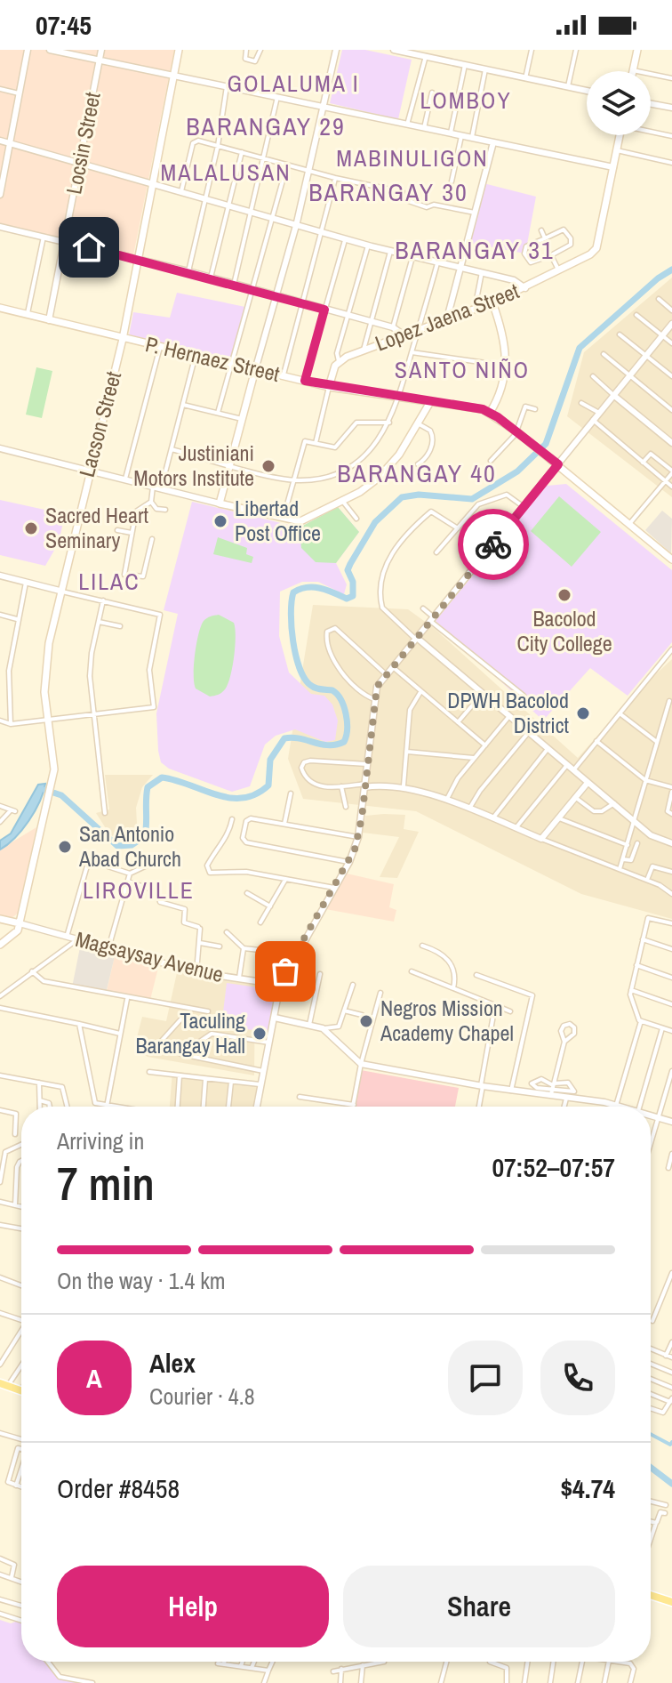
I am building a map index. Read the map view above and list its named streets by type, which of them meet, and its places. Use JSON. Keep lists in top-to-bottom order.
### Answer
{
  "streets": {
    "main road": ["Lopez Jaena Street", "P. Hernaez Street", "Lacson Street"],
    "street": ["Locsin Street", "Magsaysay Avenue"]
  },
  "crossings": [
    ["Locsin Street", "P. Hernaez Street"],
    ["P. Hernaez Street", "Lacson Street"],
    ["Lacson Street", "Magsaysay Avenue"]
  ],
  "districts": [
    "GOLALUMA I",
    "LOMBOY",
    "BARANGAY 29",
    "MABINULIGON",
    "MALALUSAN",
    "BARANGAY 30",
    "BARANGAY 31",
    "SANTO NIÑO",
    "BARANGAY 40",
    "LILAC",
    "LIROVILLE"
  ],
  "places": [
    "Justiniani Motors Institute",
    "Libertad Post Office",
    "Sacred Heart Seminary",
    "Bacolod City College",
    "DPWH Bacolod District",
    "San Antonio Abad Church",
    "Negros Mission Academy Chapel",
    "Taculing Barangay Hall"
  ],
  "page": {
    "status": "07:45",
    "heading": ["7 min", "Arriving in", "07:52–07:57"],
    "panel": [
      "Alex",
      "Courier · 4.8",
      "Order #8458",
      "$4.74"
    ],
    "bar": "On the way · 1.4 km",
    "round": "A",
    "buttons": ["Help", "Share"]
  }
}
